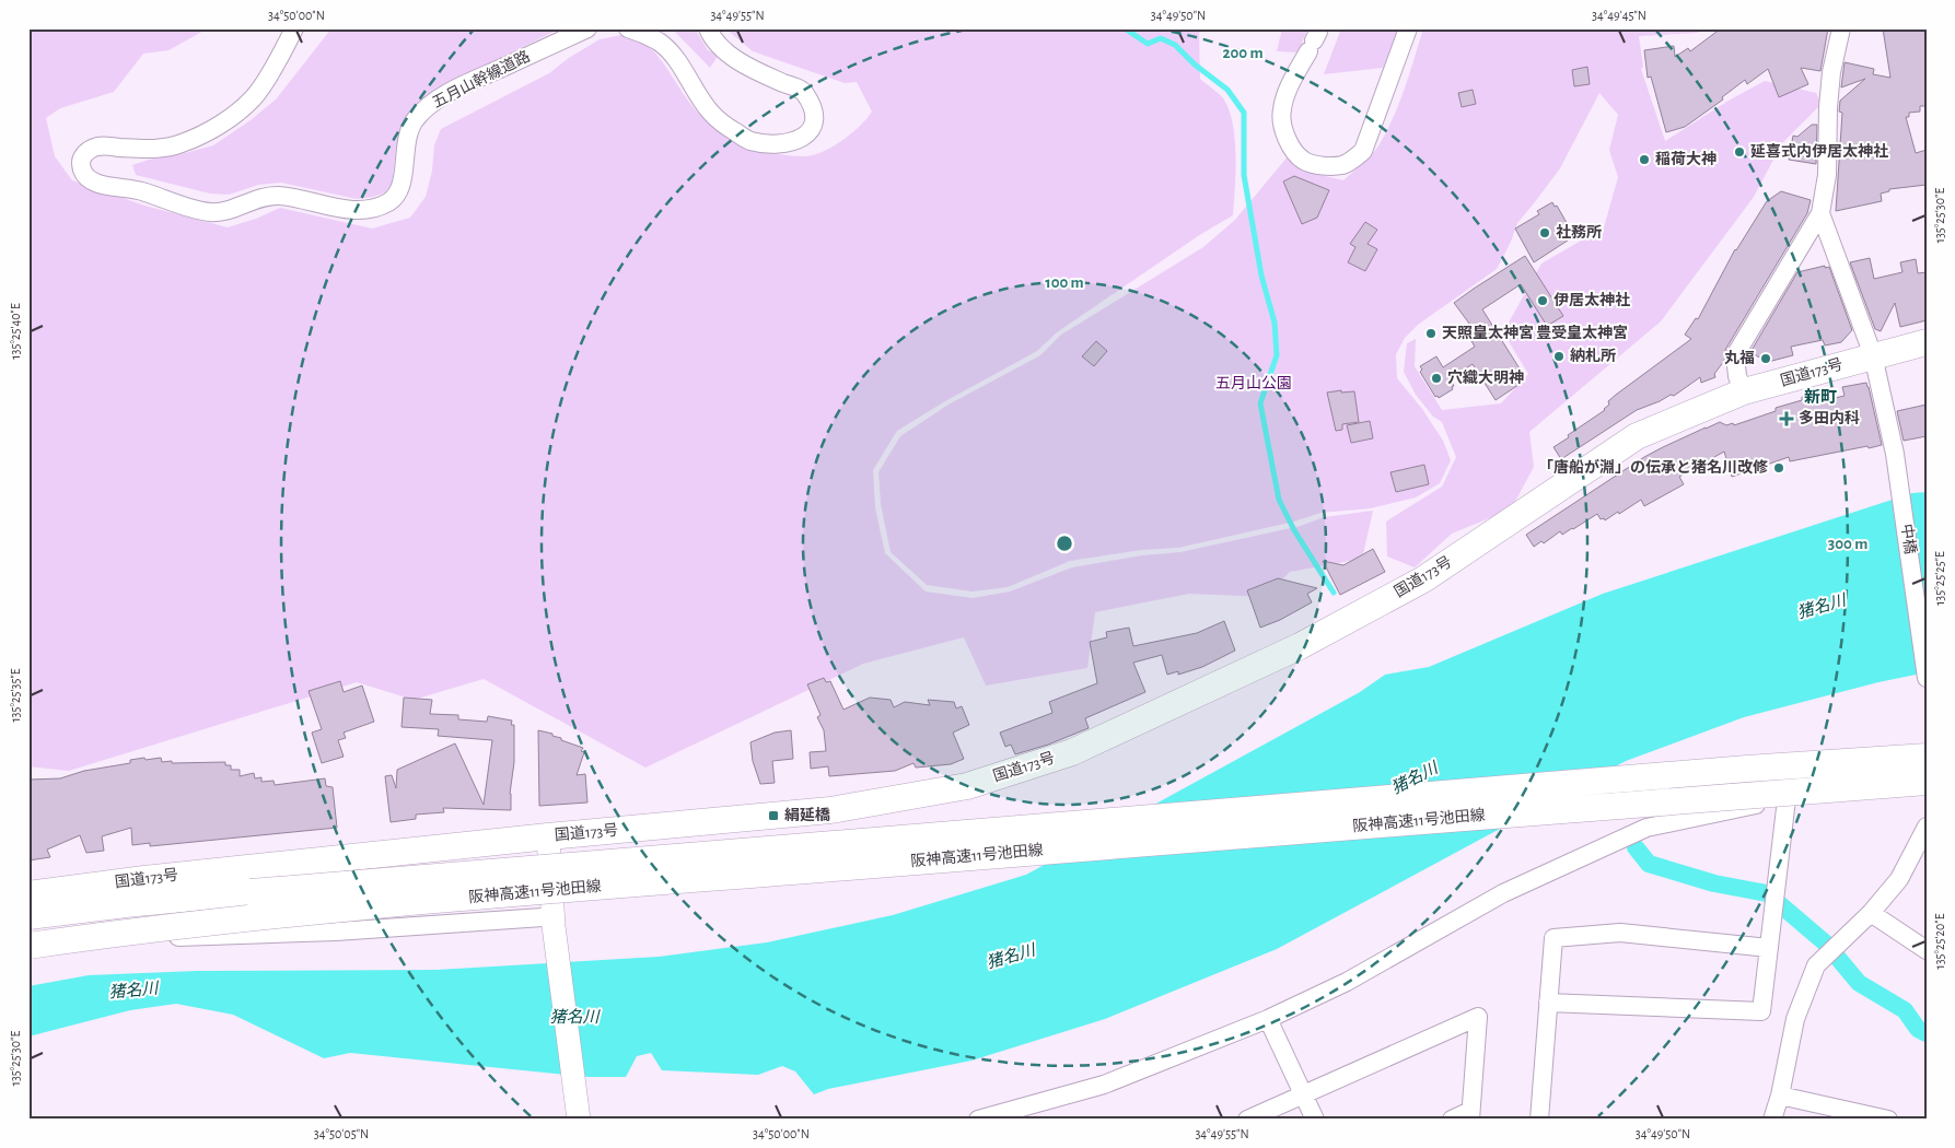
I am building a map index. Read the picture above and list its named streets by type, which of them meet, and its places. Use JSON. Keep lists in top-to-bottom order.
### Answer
{
  "streets": {
    "highway": ["国道173号", "阪神高速11号池田線"],
    "street": ["五月山幹線道路", "中橋"]
  },
  "crossings": [
    ["国道173号", "中橋"]
  ],
  "districts": ["新町"],
  "water": ["猪名川"],
  "parks": ["五月山公園"],
  "places": {
    "other": [
      "延喜式内伊居太神社",
      "稲荷大神",
      "社務所",
      "伊居太神社",
      "天照皇太神宮 豊受皇太神宮",
      "納札所",
      "丸福",
      "穴織大明神",
      "「唐船が淵」の伝承と猪名川改修"
    ],
    "health": ["多田内科"],
    "transit": ["絹延橋"]
  },
  "coordinates": [
    "34°50'00\"N",
    "34°49'55\"N",
    "34°49'50\"N",
    "34°49'45\"N",
    "135°25'30\"E",
    "135°25'40\"E",
    "135°25'25\"E",
    "135°25'35\"E",
    "135°25'20\"E",
    "34°50'05\"N"
  ],
  "rings": ["200 m", "100 m", "300 m"]
}
